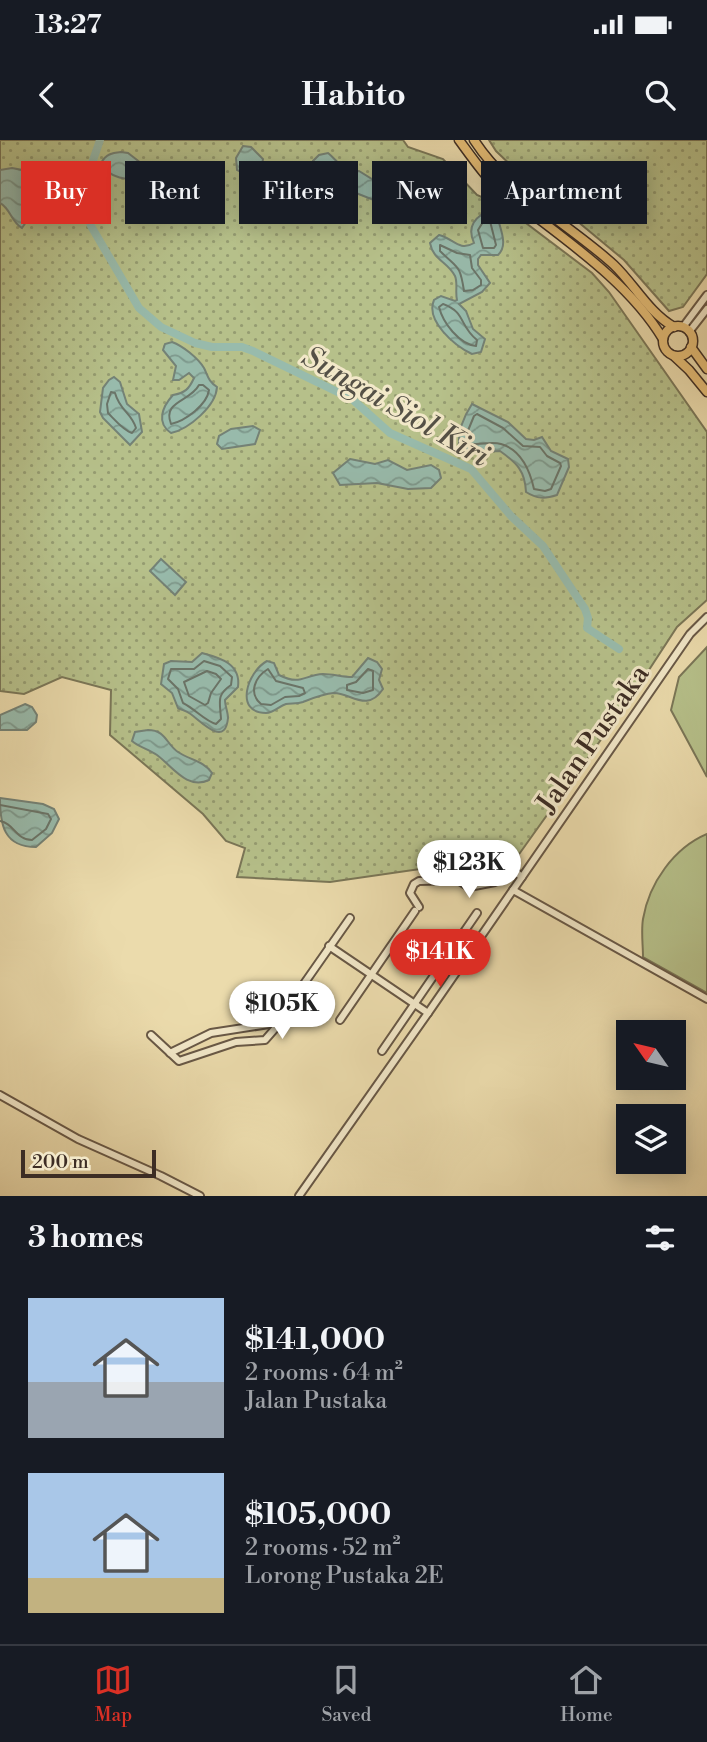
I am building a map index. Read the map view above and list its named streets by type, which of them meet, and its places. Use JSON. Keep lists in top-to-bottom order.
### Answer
{
  "streets": {
    "street": ["Jalan Pustaka"]
  },
  "water": ["Sungai Siol Kiri"],
  "scale_bar": "200 m",
  "north": "top left",
  "page": {
    "status": "13:27",
    "header": "Habito",
    "chip": [
      "Buy",
      "Rent",
      "Filters",
      "New",
      "Apartment"
    ],
    "price": ["$123K", "$141K", "$105K"],
    "scale": "200 m",
    "heading": "3 homes",
    "list": [
      {
        "name": "$141,000",
        "note": "2 rooms · 64 m² · Jalan Pustaka"
      },
      {
        "name": "$105,000",
        "note": "2 rooms · 52 m² · Lorong Pustaka 2E"
      }
    ],
    "tabs": ["Map", "Saved", "Home"]
  }
}
